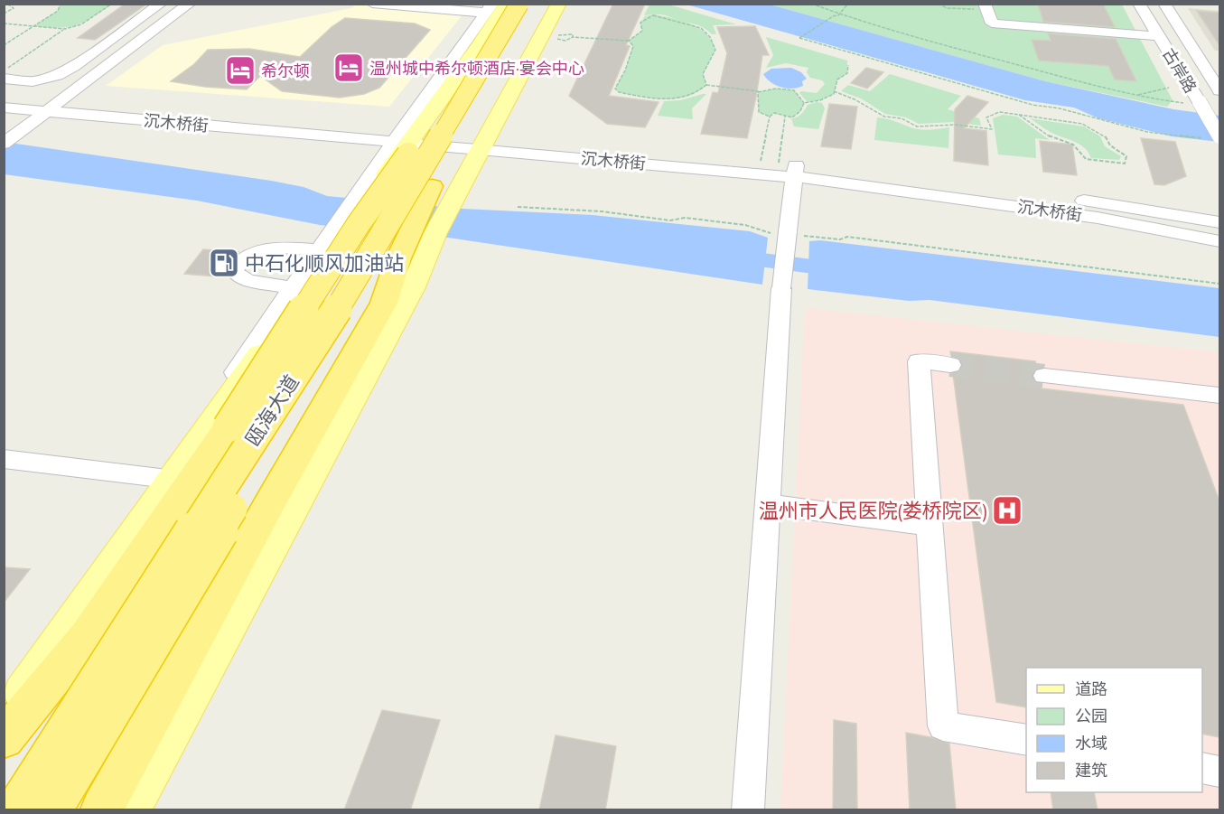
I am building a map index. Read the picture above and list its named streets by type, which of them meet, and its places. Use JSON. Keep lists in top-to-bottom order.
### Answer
{
  "streets": {
    "highway": ["瓯海大道"],
    "street": ["古岸路", "沉木桥街"]
  },
  "crossings": [
    ["沉木桥街", "瓯海大道"]
  ],
  "places": {
    "hotel": ["温州城中希尔顿酒店·宴会中心", "希尔顿"],
    "fuel station": ["中石化顺风加油站"],
    "hospital": ["温州市人民医院(娄桥院区)"]
  },
  "legend": [
    "道路",
    "公园",
    "水域",
    "建筑"
  ]
}
